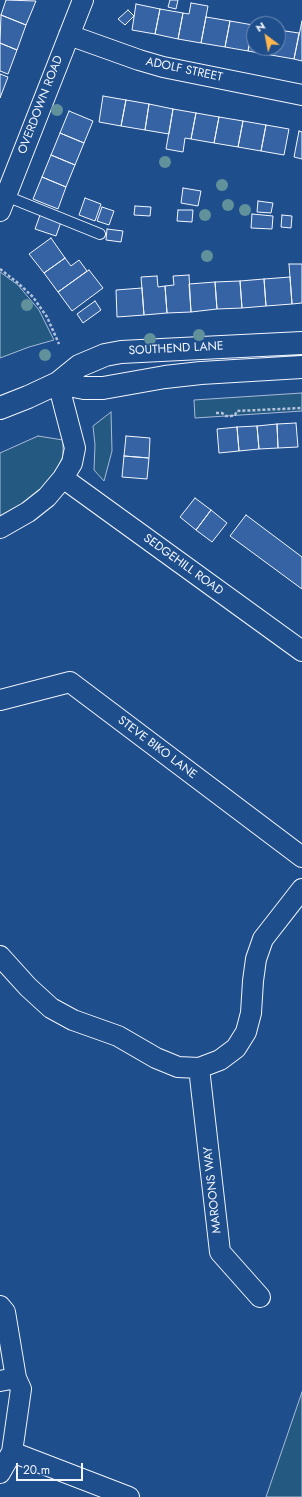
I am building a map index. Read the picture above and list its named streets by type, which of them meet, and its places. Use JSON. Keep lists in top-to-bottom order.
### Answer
{
  "streets": {
    "main road": ["SOUTHEND LANE"],
    "street": [
      "ADOLF STREET",
      "OVERDOWN ROAD",
      "SEDGEHILL ROAD",
      "STEVE BIKO LANE",
      "MAROONS WAY"
    ]
  },
  "crossings": [
    ["ADOLF STREET", "OVERDOWN ROAD"]
  ],
  "scale_bar": "20 m",
  "north": "top left"
}
